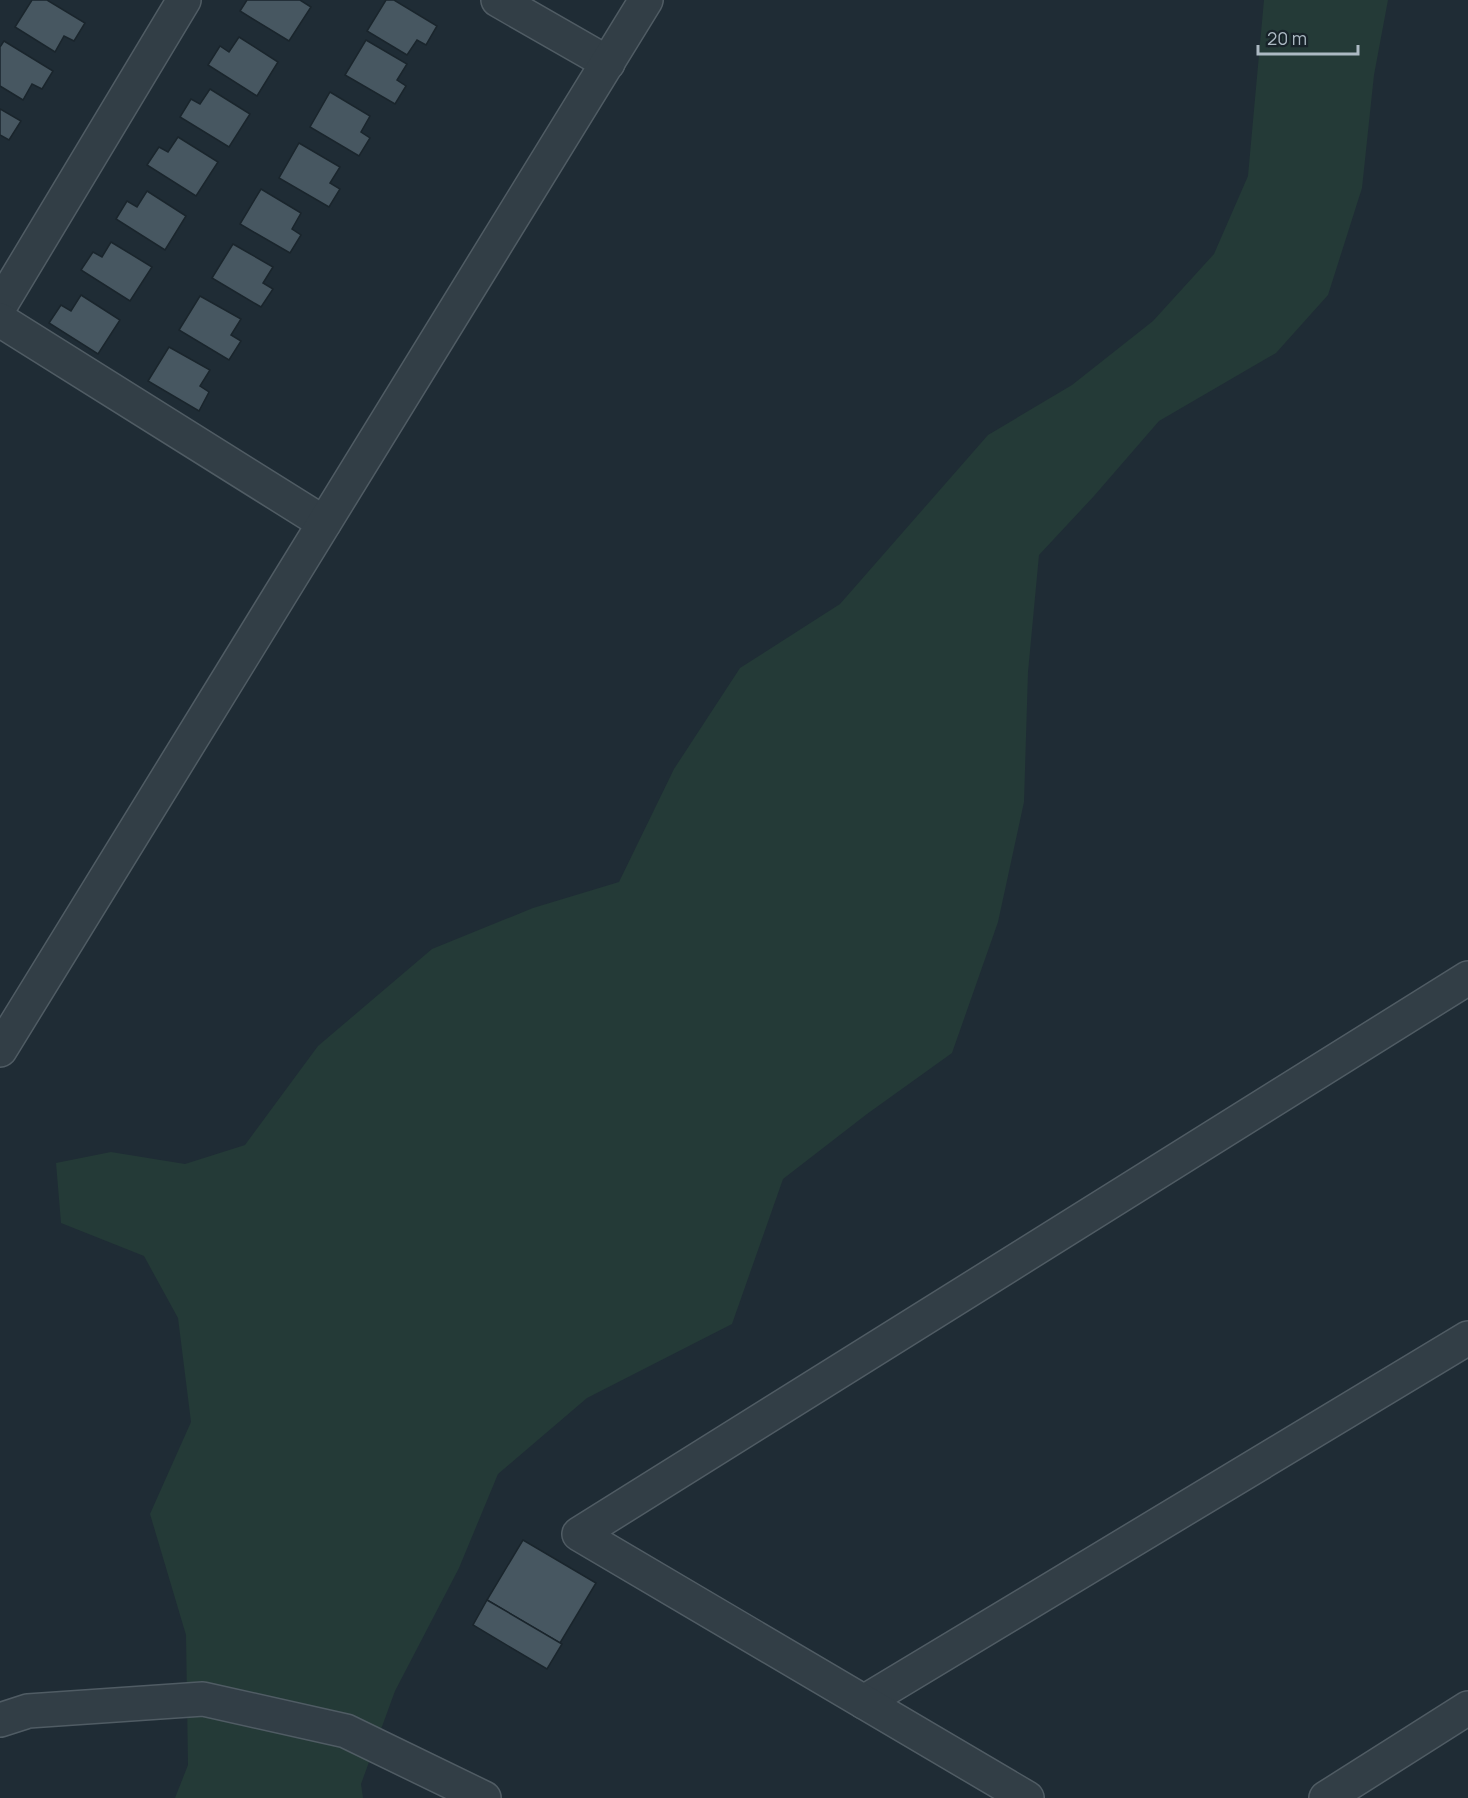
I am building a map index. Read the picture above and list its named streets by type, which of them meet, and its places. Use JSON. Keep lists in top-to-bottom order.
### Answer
{
  "scale_bar": "20 m"
}
